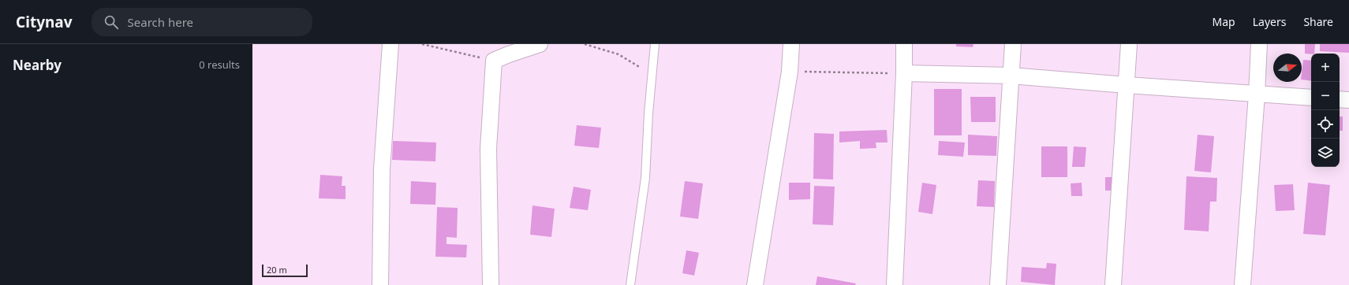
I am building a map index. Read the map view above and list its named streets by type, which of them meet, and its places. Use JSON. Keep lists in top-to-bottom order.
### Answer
{
  "scale_bar": "20 m",
  "north": "right",
  "page": {
    "header": "Citynav",
    "search": "Search here",
    "nav": ["Map", "Layers", "Share"],
    "heading": ["Nearby", "0 results"],
    "map_buttons": ["+", "−"],
    "scale": "20 m"
  }
}
